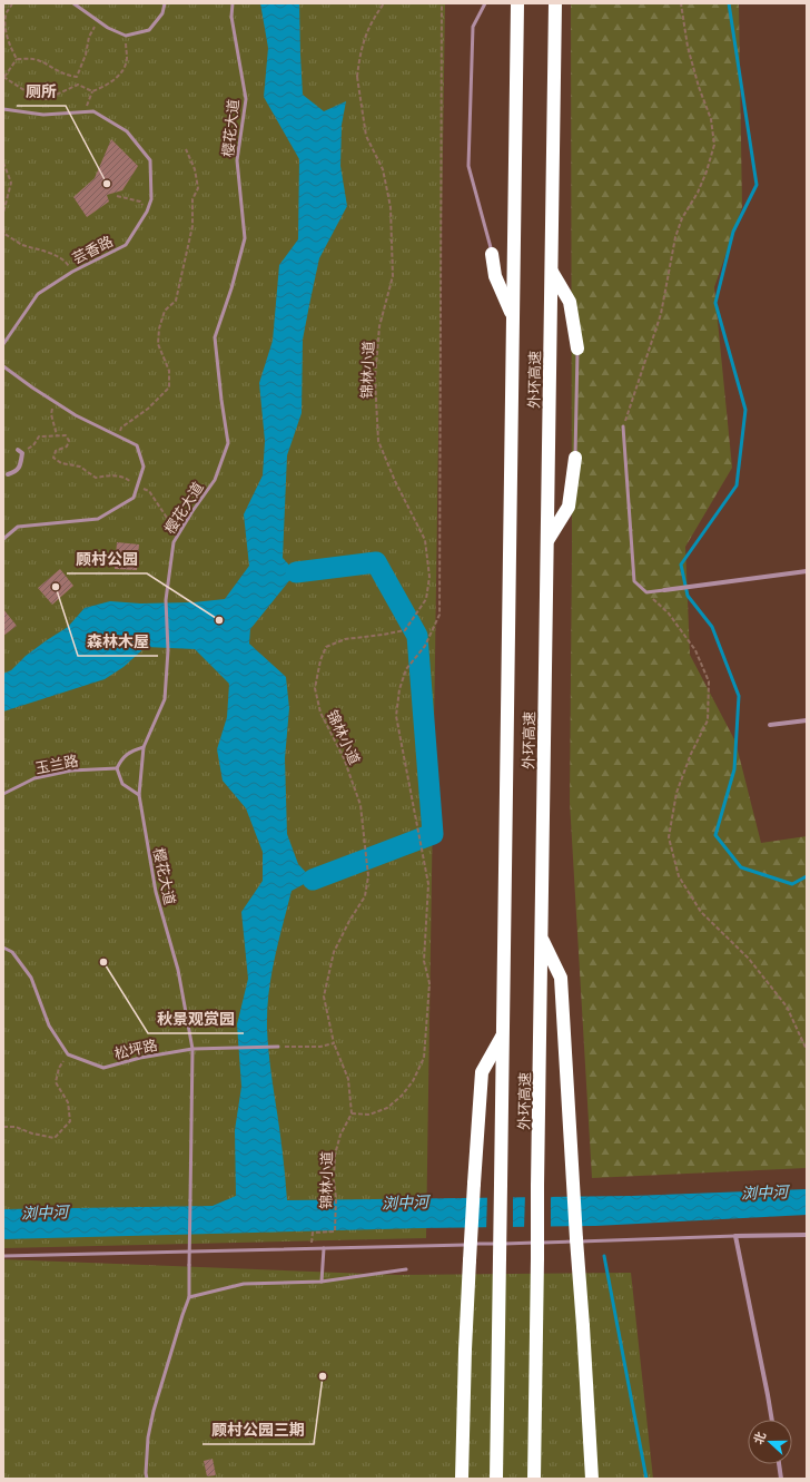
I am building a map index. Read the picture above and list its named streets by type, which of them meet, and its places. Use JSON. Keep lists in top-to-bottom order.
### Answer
{
  "streets": {
    "highway": ["外环高速"],
    "lane": [
      "樱花大道",
      "芸香路",
      "玉兰路",
      "松坪路"
    ],
    "path": ["锦林小道"]
  },
  "crossings": [
    ["樱花大道", "松坪路"]
  ],
  "water": ["浏中河"],
  "places": [
    "厕所",
    "森林木屋",
    "顾村公园",
    "秋景观赏园",
    "顾村公园三期"
  ],
  "north": "left"
}
